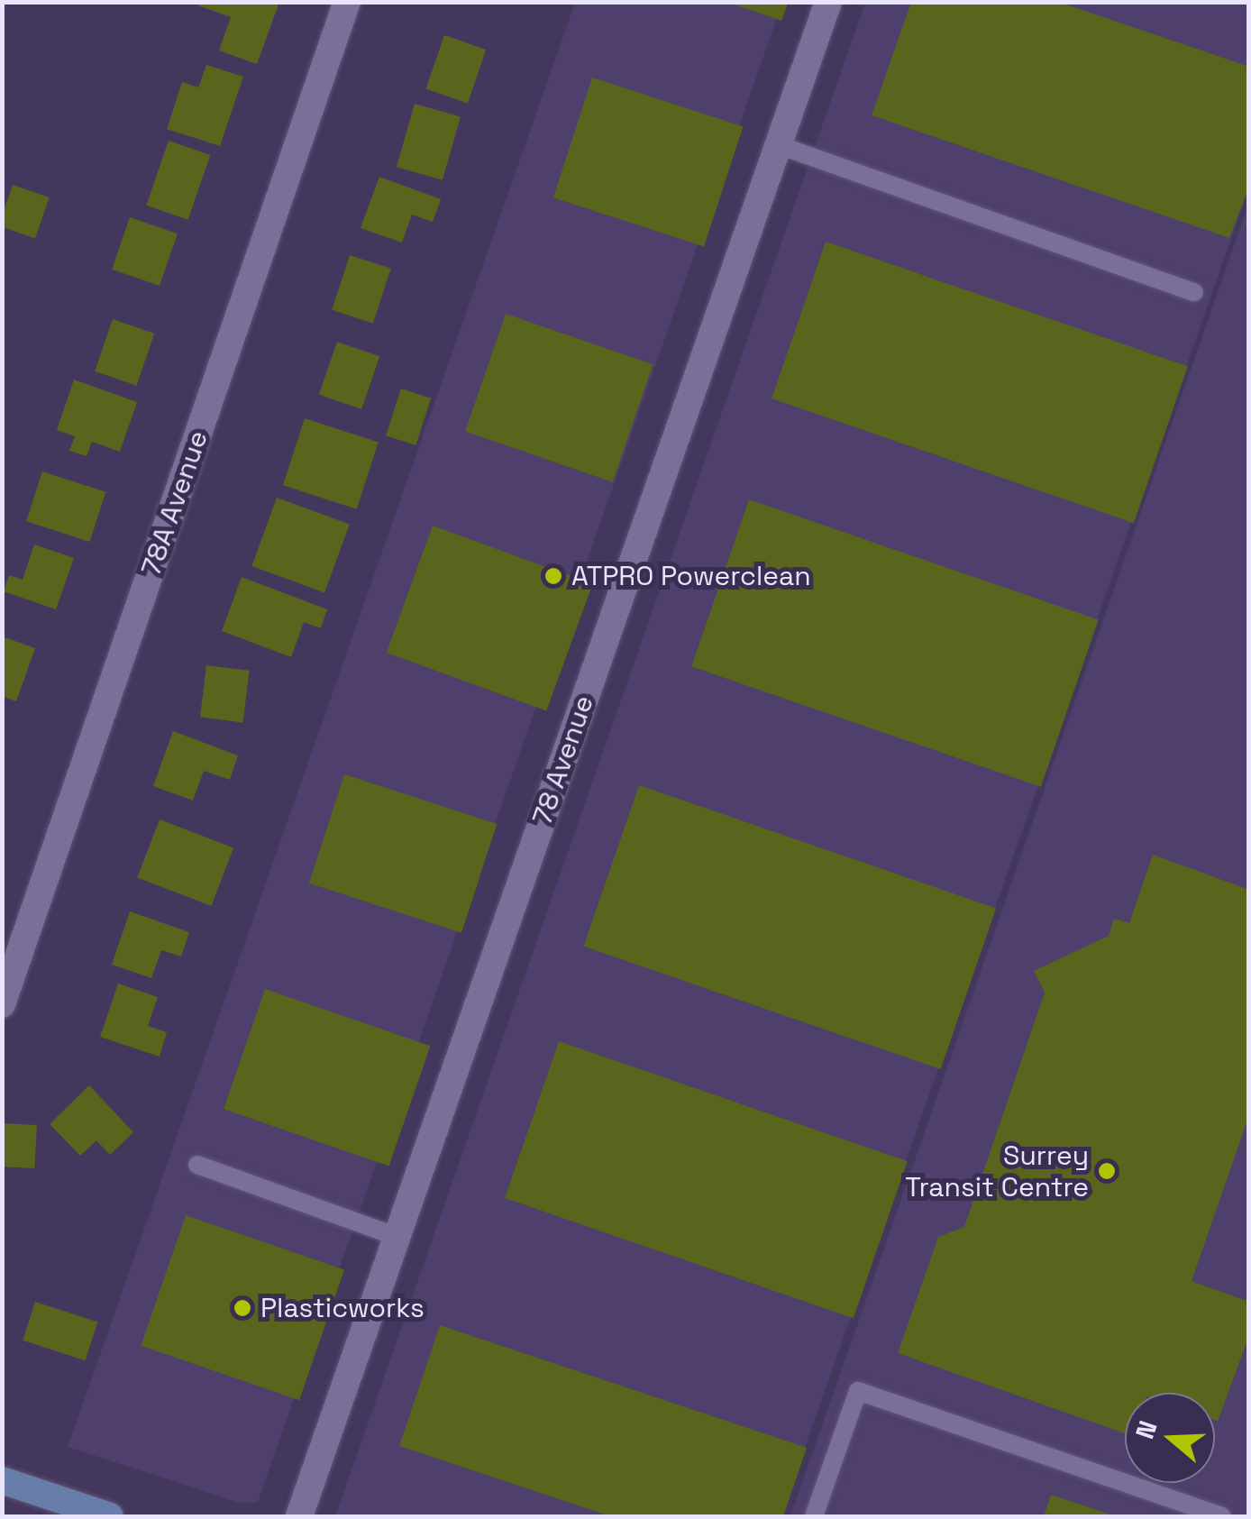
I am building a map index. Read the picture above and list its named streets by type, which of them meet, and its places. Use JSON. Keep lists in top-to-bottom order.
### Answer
{
  "streets": {
    "street": ["78A Avenue", "78 Avenue"]
  },
  "places": ["ATPRO Powerclean", "Surrey Transit Centre", "Plasticworks"],
  "north": "left"
}
